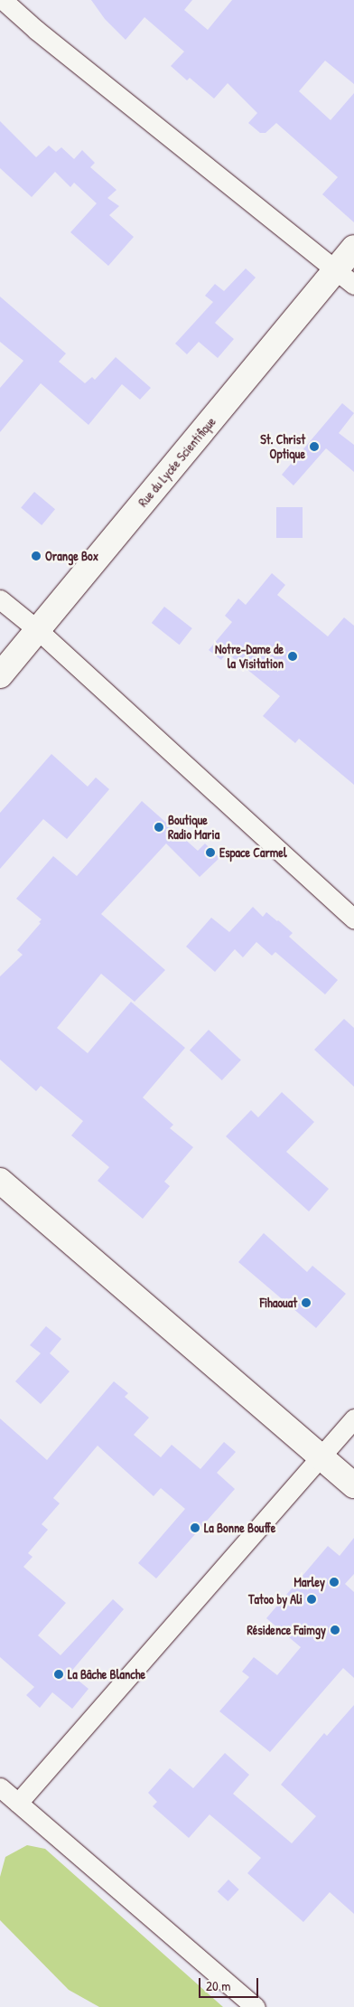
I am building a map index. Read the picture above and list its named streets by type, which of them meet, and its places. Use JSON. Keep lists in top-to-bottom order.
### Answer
{
  "streets": {
    "street": ["Rue du Lycée Scientifique"]
  },
  "places": [
    "St. Christ Optique",
    "Orange Box",
    "Notre-Dame de la Visitation",
    "Boutique Radio Maria",
    "Espace Carmel",
    "Fihaouat",
    "La Bonne Bouffe",
    "Marley",
    "Tatoo by Ali",
    "Résidence Faimgy",
    "La Bâche Blanche"
  ],
  "scale_bar": "20 m"
}
